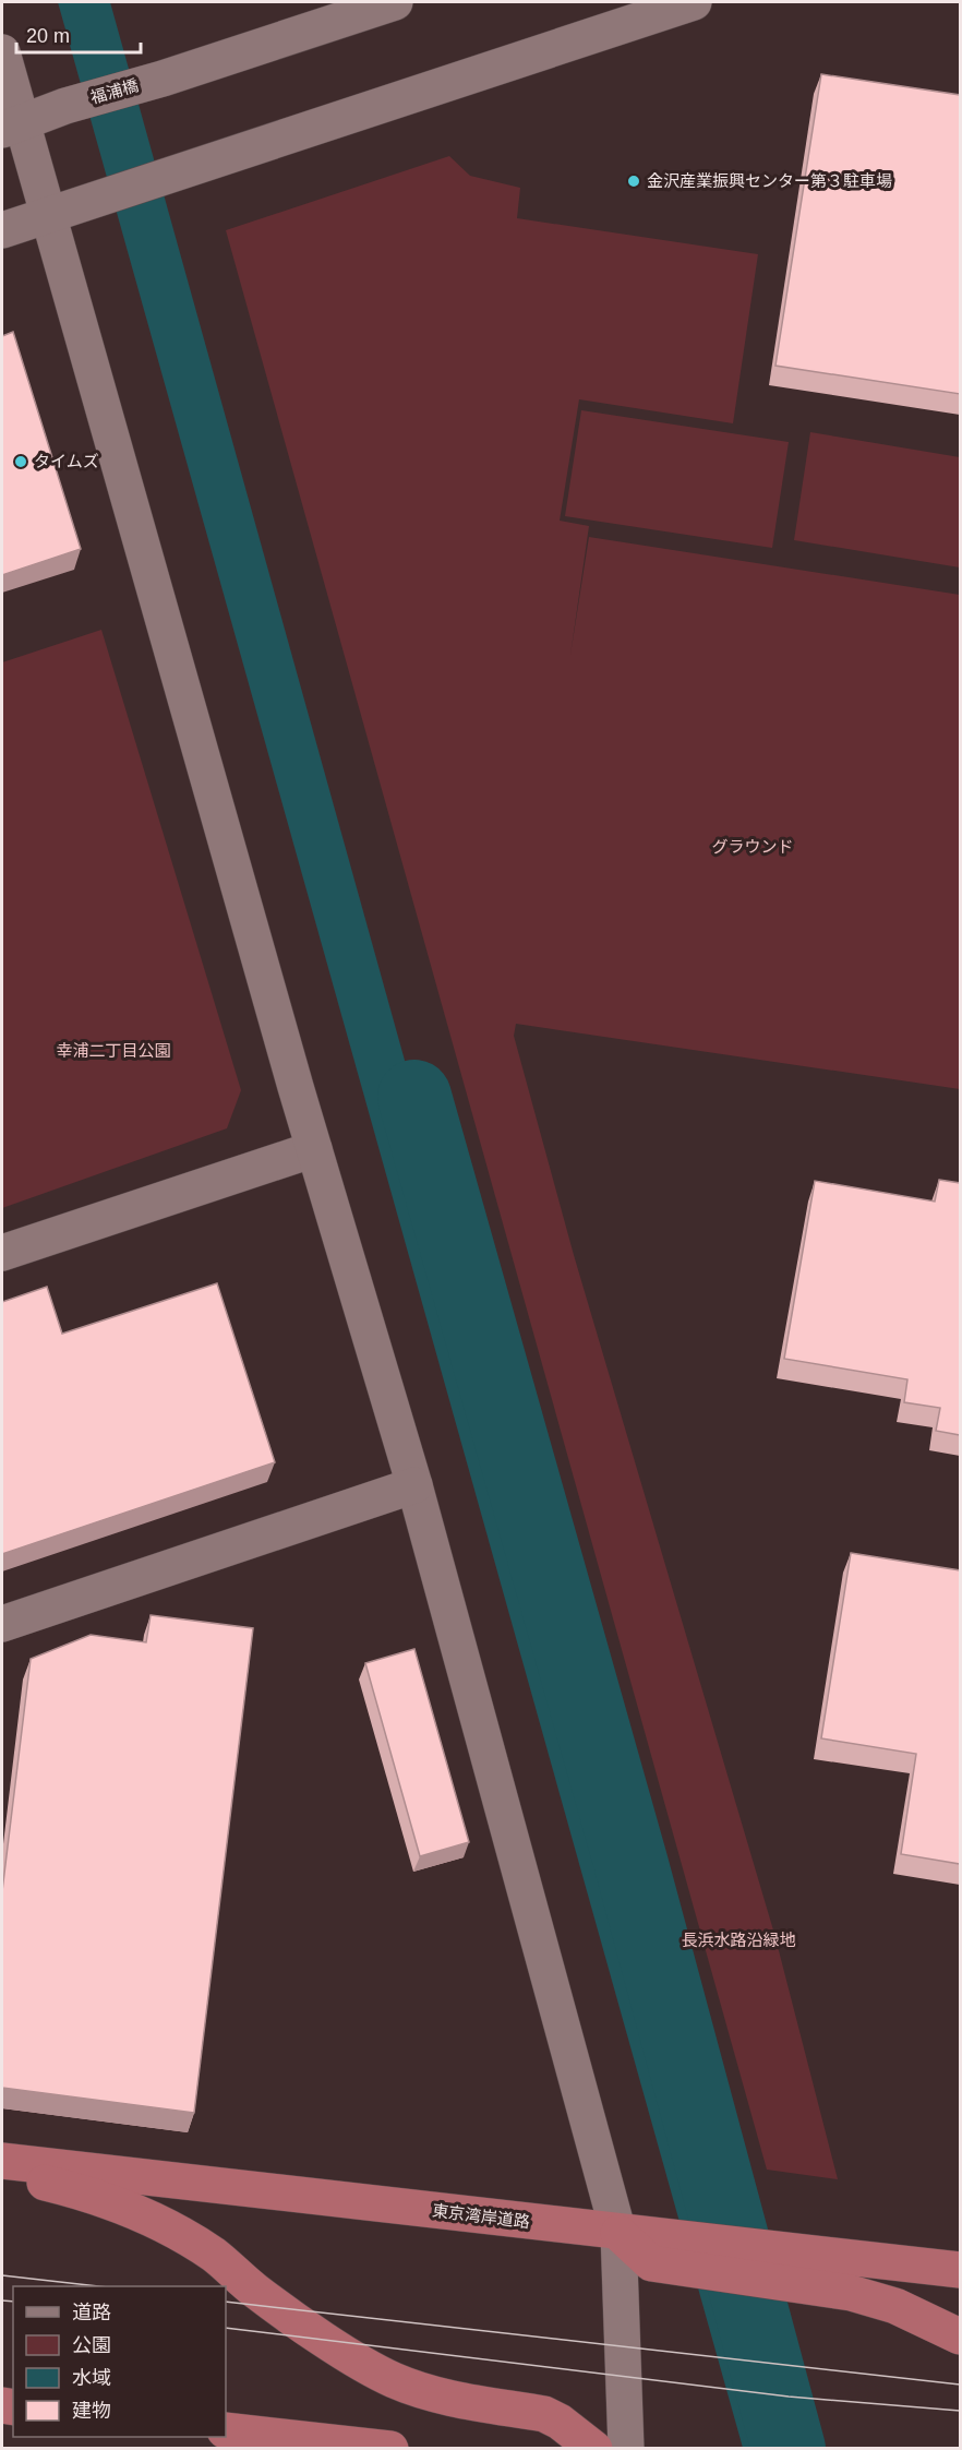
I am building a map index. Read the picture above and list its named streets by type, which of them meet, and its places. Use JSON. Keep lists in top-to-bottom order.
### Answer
{
  "streets": {
    "highway": ["東京湾岸道路"],
    "street": ["福浦橋"]
  },
  "parks": ["グラウンド", "幸浦二丁目公園", "長浜水路沿緑地"],
  "places": ["金沢産業振興センター第３駐車場", "タイムズ"],
  "legend": [
    "道路",
    "公園",
    "水域",
    "建物"
  ],
  "scale_bar": "20 m"
}
